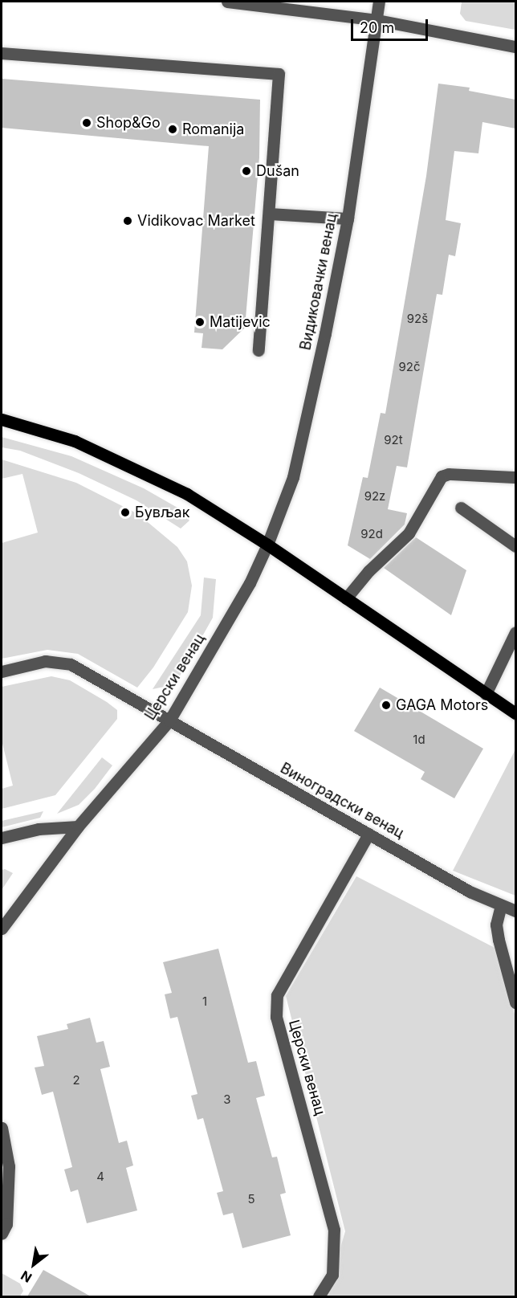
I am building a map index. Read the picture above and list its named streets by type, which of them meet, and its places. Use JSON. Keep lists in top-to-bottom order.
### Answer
{
  "streets": {
    "street": ["Видиковачки венац", "Церски венац", "Виноградски венац"]
  },
  "crossings": [
    ["Видиковачки венац", "Церски венац"],
    ["Церски венац", "Виноградски венац"]
  ],
  "places": [
    "Shop&Go",
    "Romanija",
    "Dušan",
    "Vidikovac Market",
    "Matijevic",
    "Бувљак",
    "GAGA Motors"
  ],
  "house_numbers": [
    "92š",
    "92č",
    "92t",
    "92z",
    "92d",
    "1d",
    "1",
    "2",
    "3",
    "4",
    "5"
  ],
  "scale_bar": "20 m",
  "north": "bottom left"
}
